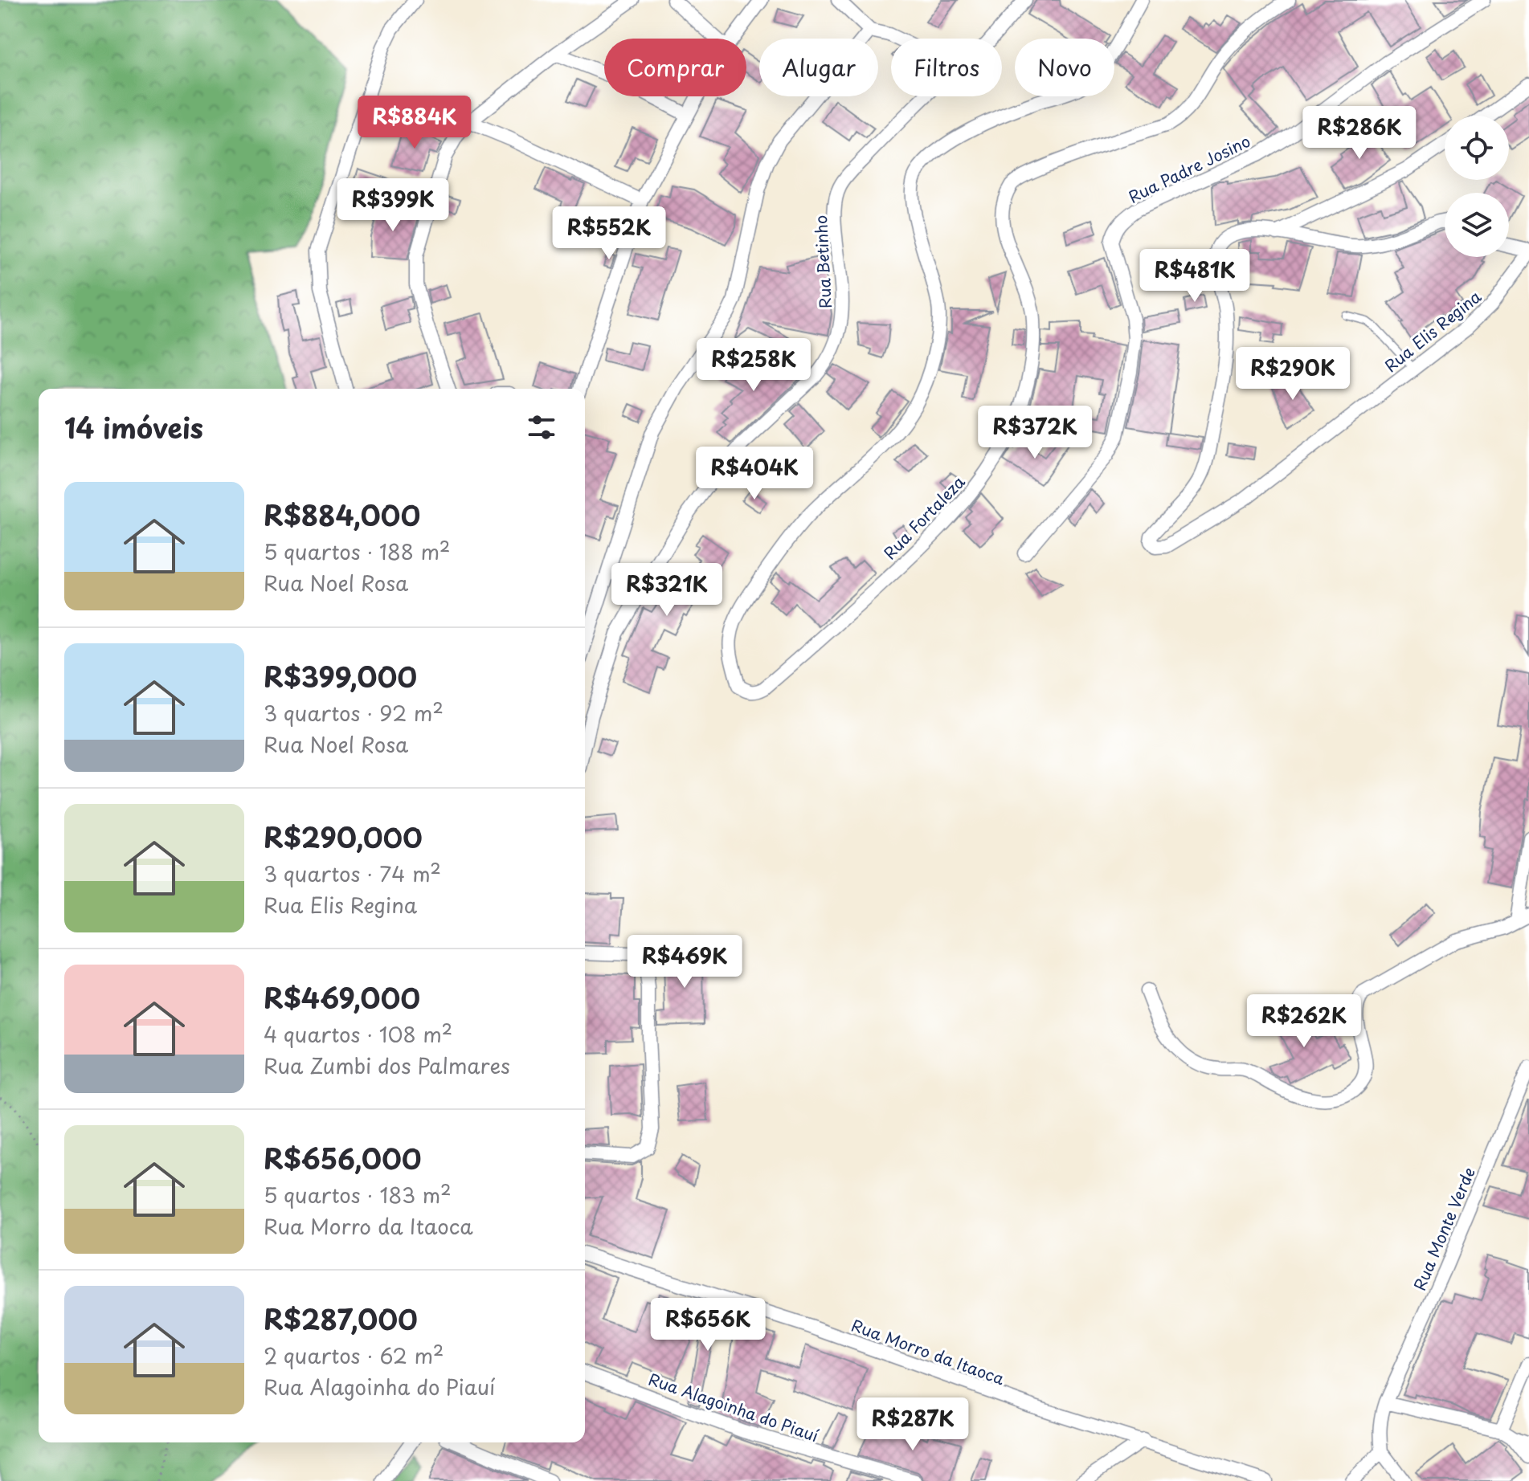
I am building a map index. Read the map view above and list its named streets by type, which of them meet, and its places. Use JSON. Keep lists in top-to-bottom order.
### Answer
{
  "streets": {
    "street": [
      "Rua Padre Josino",
      "Rua Betinho",
      "Rua Elis Regina",
      "Rua Fortaleza",
      "Rua Monte Verde",
      "Rua Morro da Itaoca",
      "Rua Alagoinha do Piauí"
    ]
  },
  "page": {
    "chip": [
      "Comprar",
      "Alugar",
      "Filtros",
      "Novo"
    ],
    "price": [
      "R$884K",
      "R$286K",
      "R$399K",
      "R$552K",
      "R$481K",
      "R$258K",
      "R$290K",
      "R$372K",
      "R$404K",
      "R$321K",
      "R$469K",
      "R$262K",
      "R$656K",
      "R$287K"
    ],
    "heading": "14 imóveis",
    "list": [
      {
        "name": "R$884,000",
        "note": "5 quartos · 188 m² · Rua Noel Rosa"
      },
      {
        "name": "R$399,000",
        "note": "3 quartos · 92 m² · Rua Noel Rosa"
      },
      {
        "name": "R$290,000",
        "note": "3 quartos · 74 m² · Rua Elis Regina"
      },
      {
        "name": "R$469,000",
        "note": "4 quartos · 108 m² · Rua Zumbi dos Palmares"
      },
      {
        "name": "R$656,000",
        "note": "5 quartos · 183 m² · Rua Morro da Itaoca"
      },
      {
        "name": "R$287,000",
        "note": "2 quartos · 62 m² · Rua Alagoinha do Piauí"
      }
    ]
  }
}
